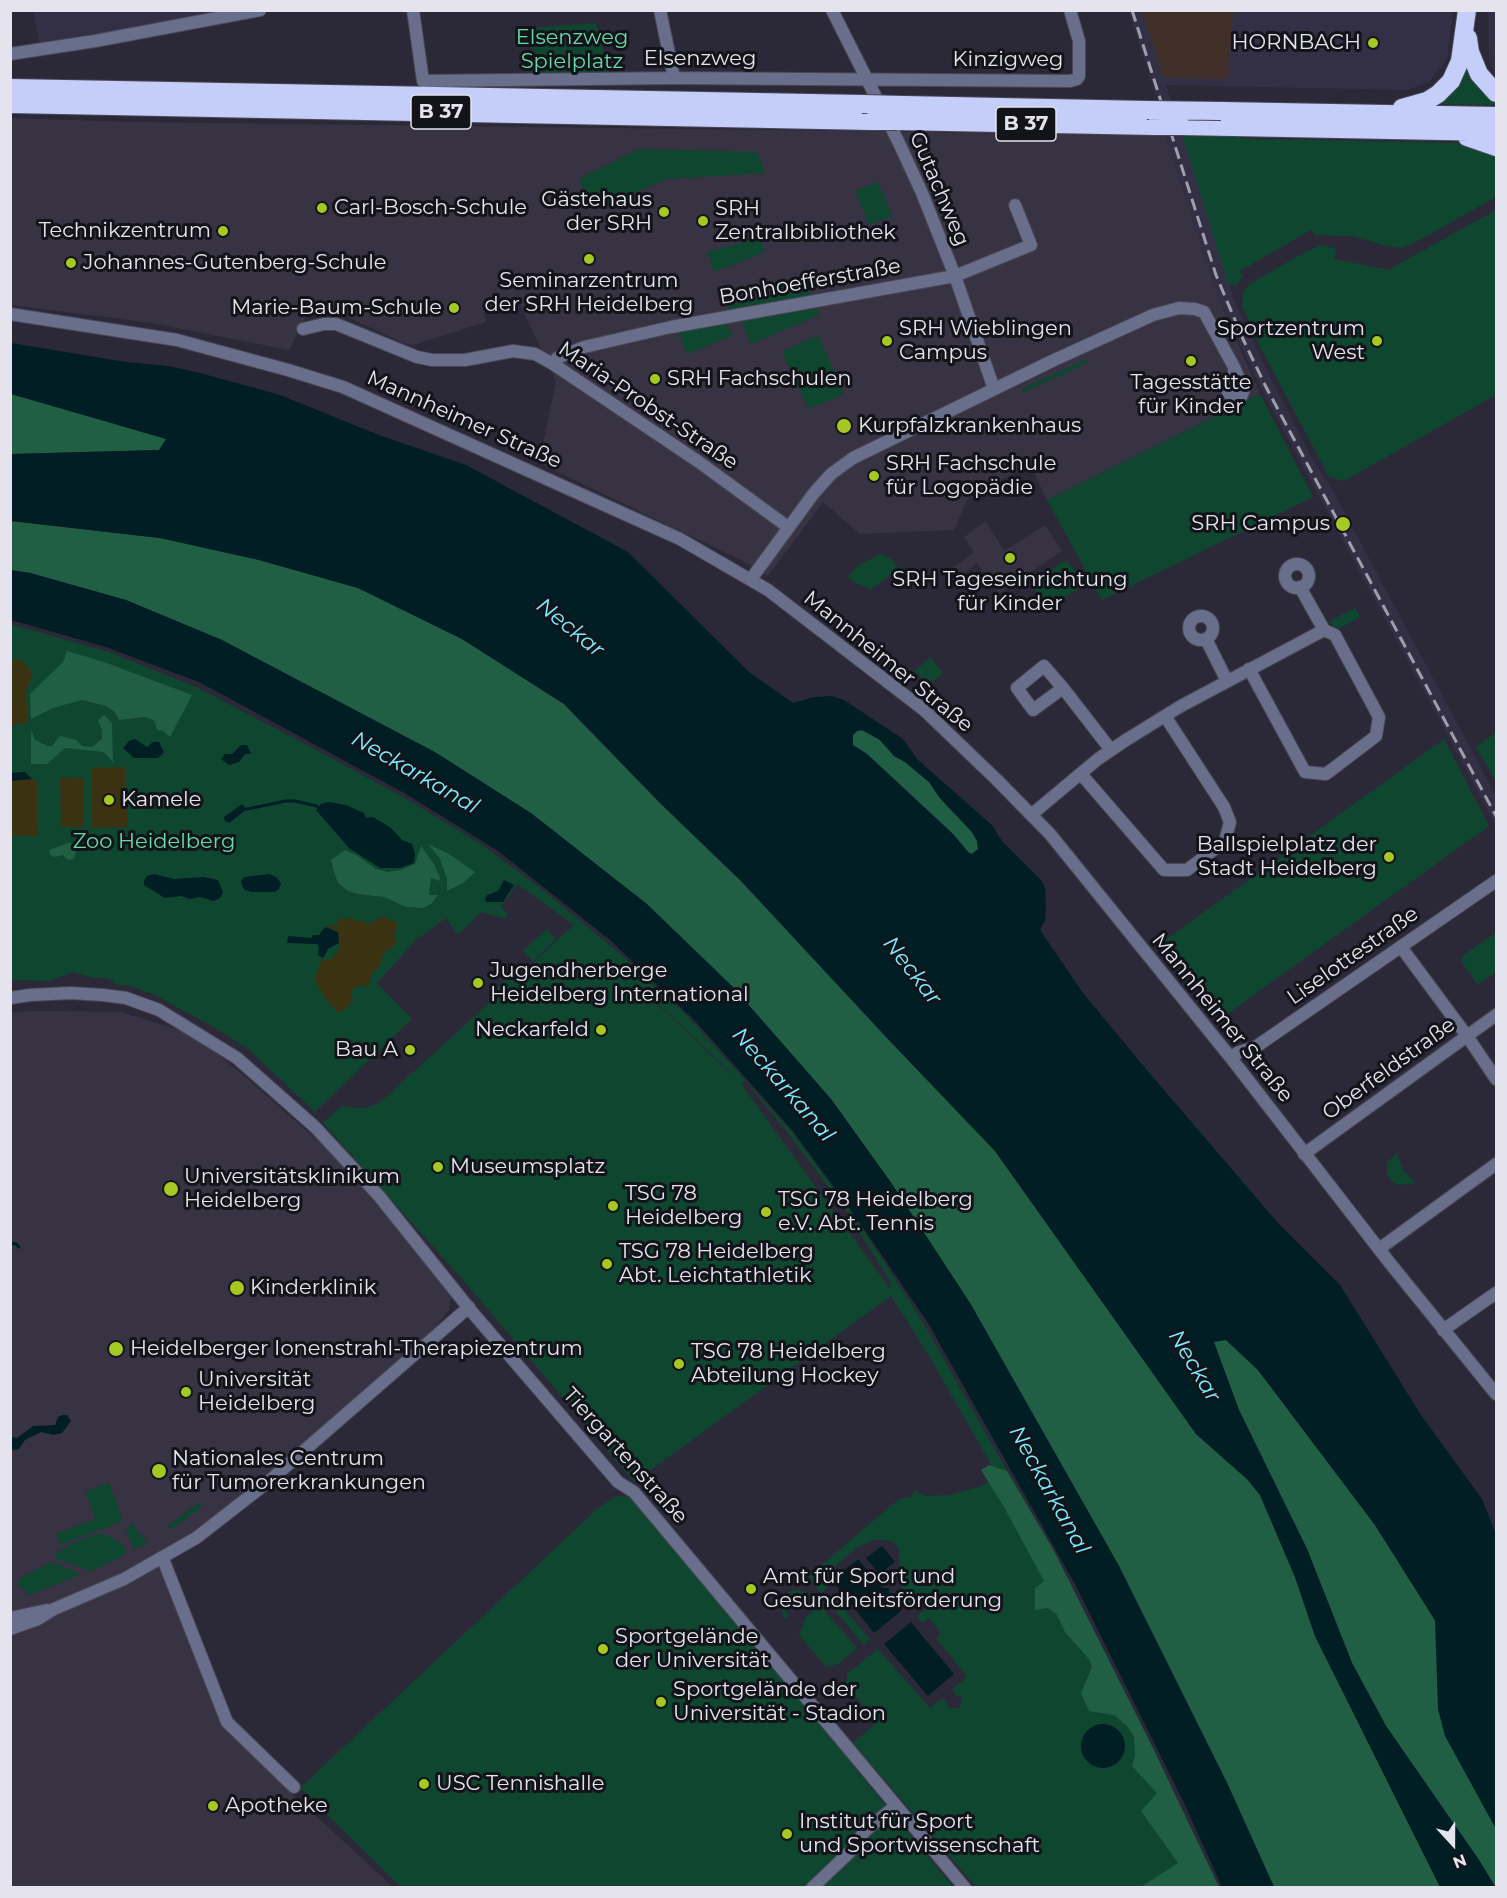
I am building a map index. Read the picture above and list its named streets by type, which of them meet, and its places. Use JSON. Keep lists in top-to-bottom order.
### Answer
{
  "streets": {
    "highway": ["B 37"],
    "street": [
      "Elsenzweg",
      "Kinzigweg",
      "Gutachweg",
      "Bonhoefferstraße",
      "Maria-Probst-Straße",
      "Mannheimer Straße",
      "Liselottestraße",
      "Oberfeldstraße",
      "Tiergartenstraße"
    ]
  },
  "crossings": [
    ["Elsenzweg", "Kinzigweg"],
    ["Elsenzweg", "Gutachweg"],
    ["Kinzigweg", "Gutachweg"],
    ["Gutachweg", "Bonhoefferstraße"],
    ["Bonhoefferstraße", "Maria-Probst-Straße"],
    ["Mannheimer Straße", "Liselottestraße"],
    ["Mannheimer Straße", "Oberfeldstraße"]
  ],
  "water": ["Neckar", "Neckarkanal"],
  "parks": ["Elsenzweg Spielplatz", "Zoo Heidelberg"],
  "places": [
    "HORNBACH",
    "Carl-Bosch-Schule",
    "Gästehaus der SRH",
    "SRH Zentralbibliothek",
    "Technikzentrum",
    "Seminarzentrum der SRH Heidelberg",
    "Johannes-Gutenberg-Schule",
    "Marie-Baum-Schule",
    "SRH Wieblingen Campus",
    "Sportzentrum West",
    "Tagesstätte für Kinder",
    "SRH Fachschulen",
    "Kurpfalzkrankenhaus",
    "SRH Fachschule für Logopädie",
    "SRH Campus",
    "SRH Tageseinrichtung für Kinder",
    "Kamele",
    "Ballspielplatz der Stadt Heidelberg",
    "Jugendherberge Heidelberg International",
    "Neckarfeld",
    "Bau A",
    "Museumsplatz",
    "Universitätsklinikum Heidelberg",
    "TSG 78 Heidelberg",
    "TSG 78 Heidelberg e.V. Abt. Tennis",
    "TSG 78 Heidelberg Abt. Leichtathletik",
    "Kinderklinik",
    "Heidelberger Ionenstrahl-Therapiezentrum",
    "TSG 78 Heidelberg Abteilung Hockey",
    "Universität Heidelberg",
    "Nationales Centrum für Tumorerkrankungen",
    "Amt für Sport und Gesundheitsförderung",
    "Sportgelände der Universität",
    "Sportgelände der Universität - Stadion",
    "USC Tennishalle",
    "Apotheke",
    "Institut für Sport und Sportwissenschaft"
  ],
  "north": "bottom"
}
